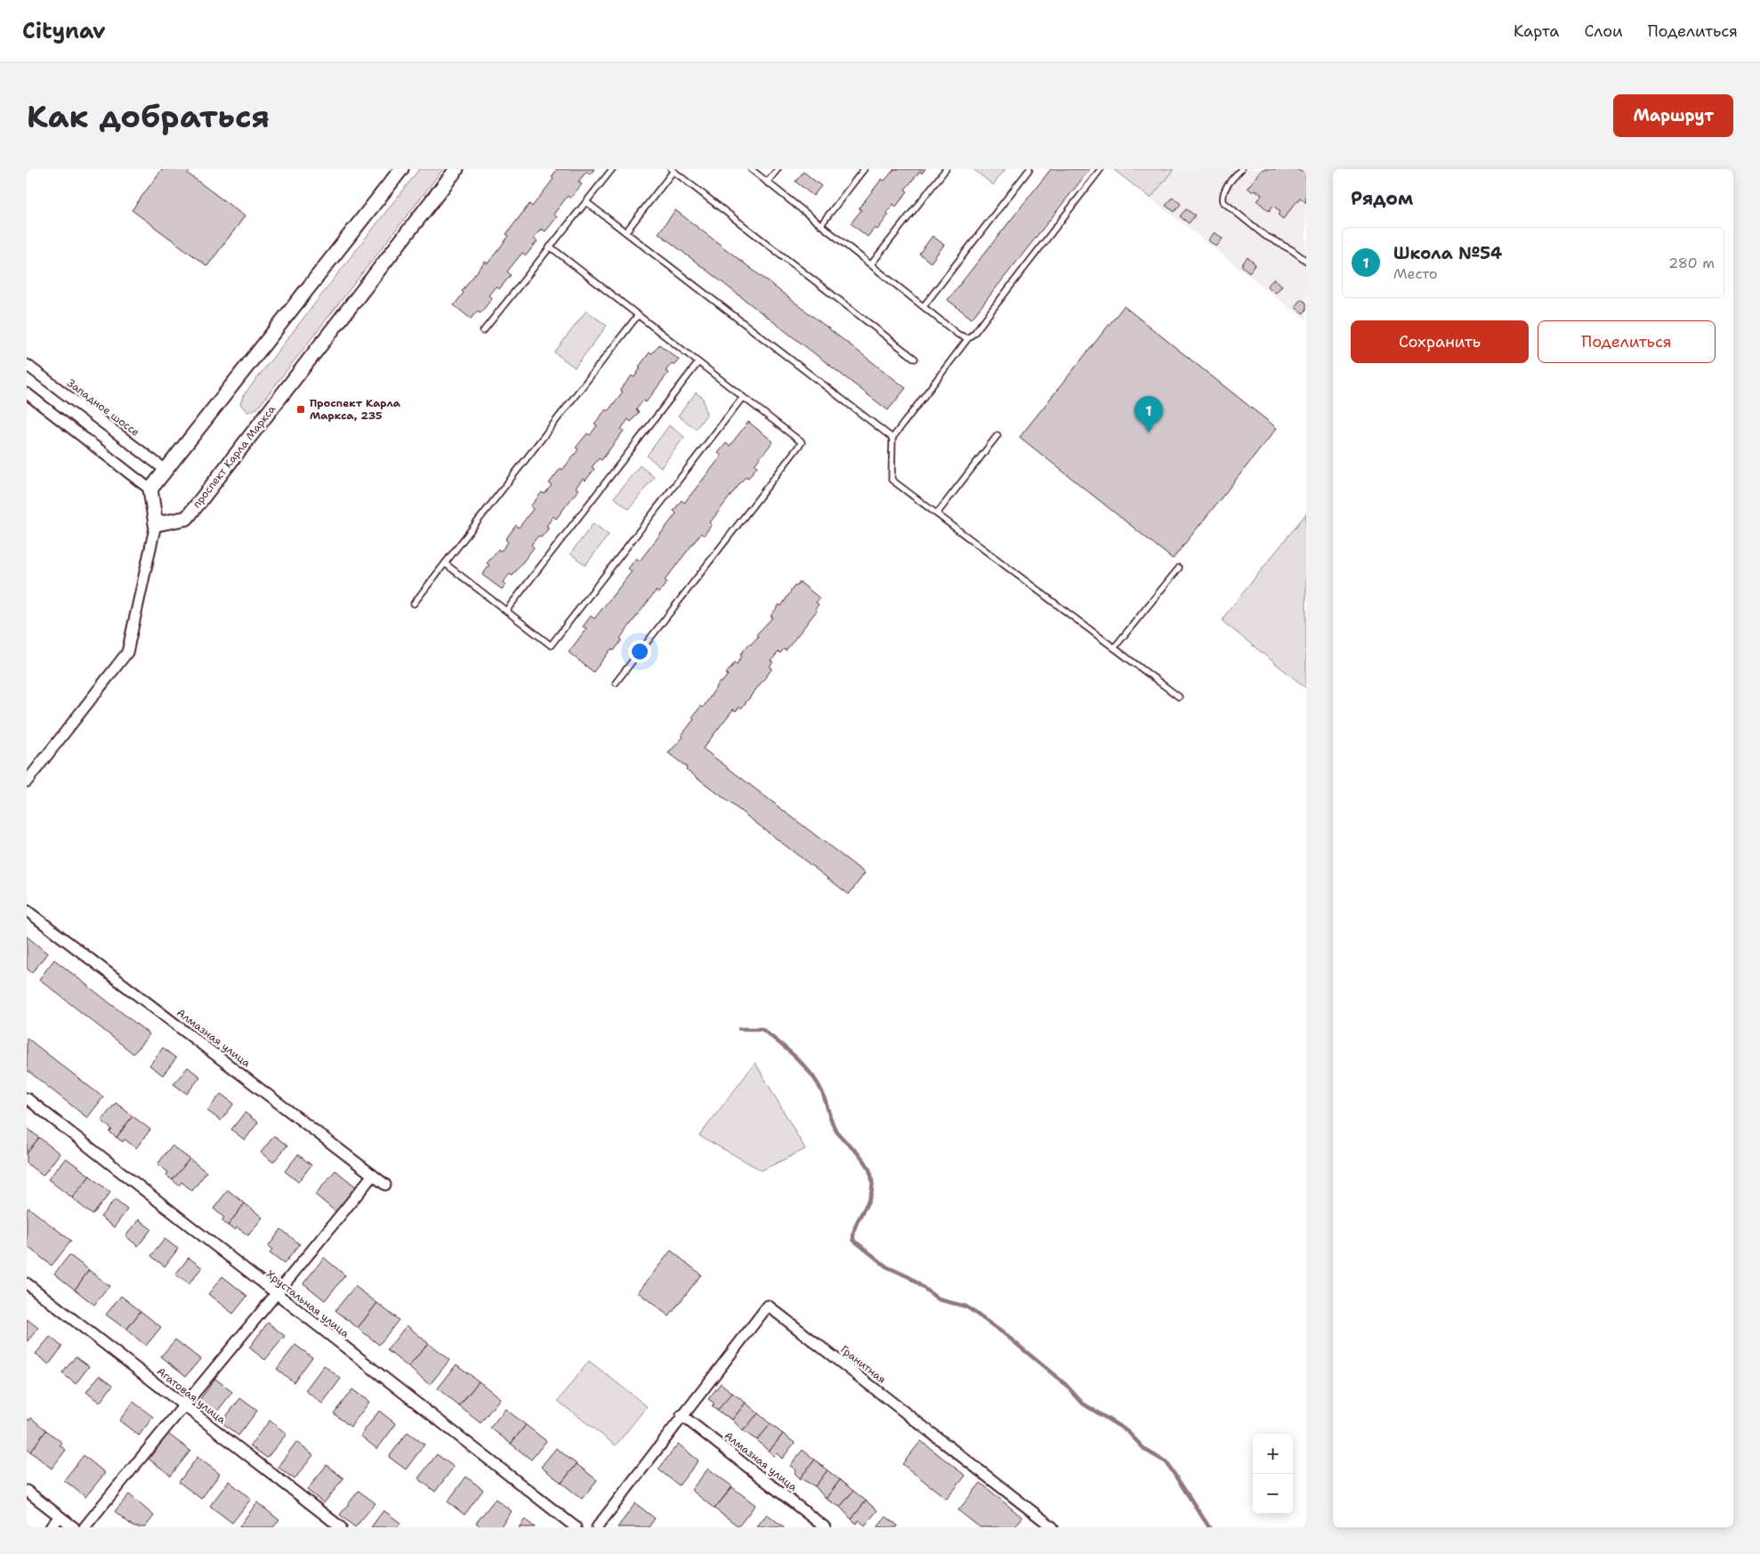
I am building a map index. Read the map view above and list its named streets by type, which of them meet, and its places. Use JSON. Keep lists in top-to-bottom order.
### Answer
{
  "streets": {
    "street": [
      "Западное шоссе",
      "проспект Карла Маркса",
      "Алмазная улица",
      "Хрустальная улица",
      "Гранитная",
      "Агатовая улица"
    ]
  },
  "crossings": [
    ["Алмазная улица", "Гранитная"]
  ],
  "places": {
    "transit": ["Проспект Карла Маркса, 235"]
  },
  "page": {
    "header": "Citynav",
    "nav": ["Карта", "Слои", "Поделиться"],
    "buttons": [
      "Маршрут",
      ["Сохранить", "Поделиться"]
    ],
    "title": "Как добраться",
    "heading": "Рядом",
    "list": [
      {
        "mark": "1",
        "name": "Школа №54",
        "note": "Место",
        "value": "280 m"
      }
    ],
    "pins": "1",
    "map_buttons": ["+", "−"]
  }
}
